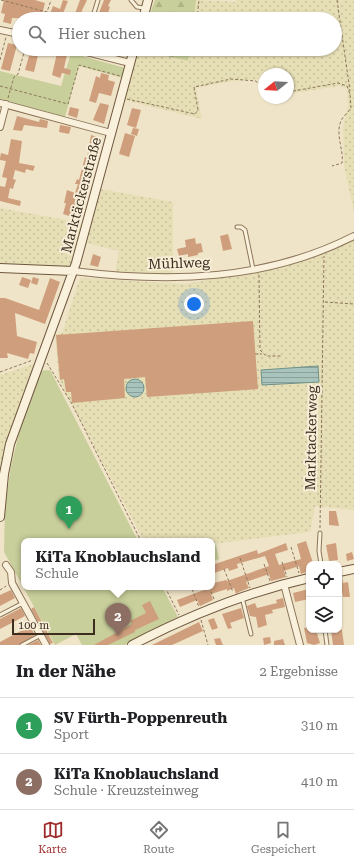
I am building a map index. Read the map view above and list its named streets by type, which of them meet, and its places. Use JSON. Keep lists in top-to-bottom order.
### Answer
{
  "streets": {
    "street": ["Marktäckerstraße", "Mühlweg"],
    "path": ["Marktackerweg"]
  },
  "crossings": [
    ["Marktäckerstraße", "Mühlweg"],
    ["Mühlweg", "Marktackerweg"]
  ],
  "scale_bar": "100 m",
  "north": "left",
  "page": {
    "search": "Hier suchen",
    "pins": ["1", "2"],
    "popup": ["KiTa Knoblauchsland", "Schule"],
    "scale": "100 m",
    "heading": ["In der Nähe", "2 Ergebnisse"],
    "list": [
      {
        "mark": "1",
        "name": "SV Fürth-Poppenreuth",
        "note": "Sport",
        "value": "310 m"
      },
      {
        "mark": "2",
        "name": "KiTa Knoblauchsland",
        "note": "Schule · Kreuzsteinweg",
        "value": "410 m"
      }
    ],
    "nav": ["Karte", "Route", "Gespeichert"]
  }
}
